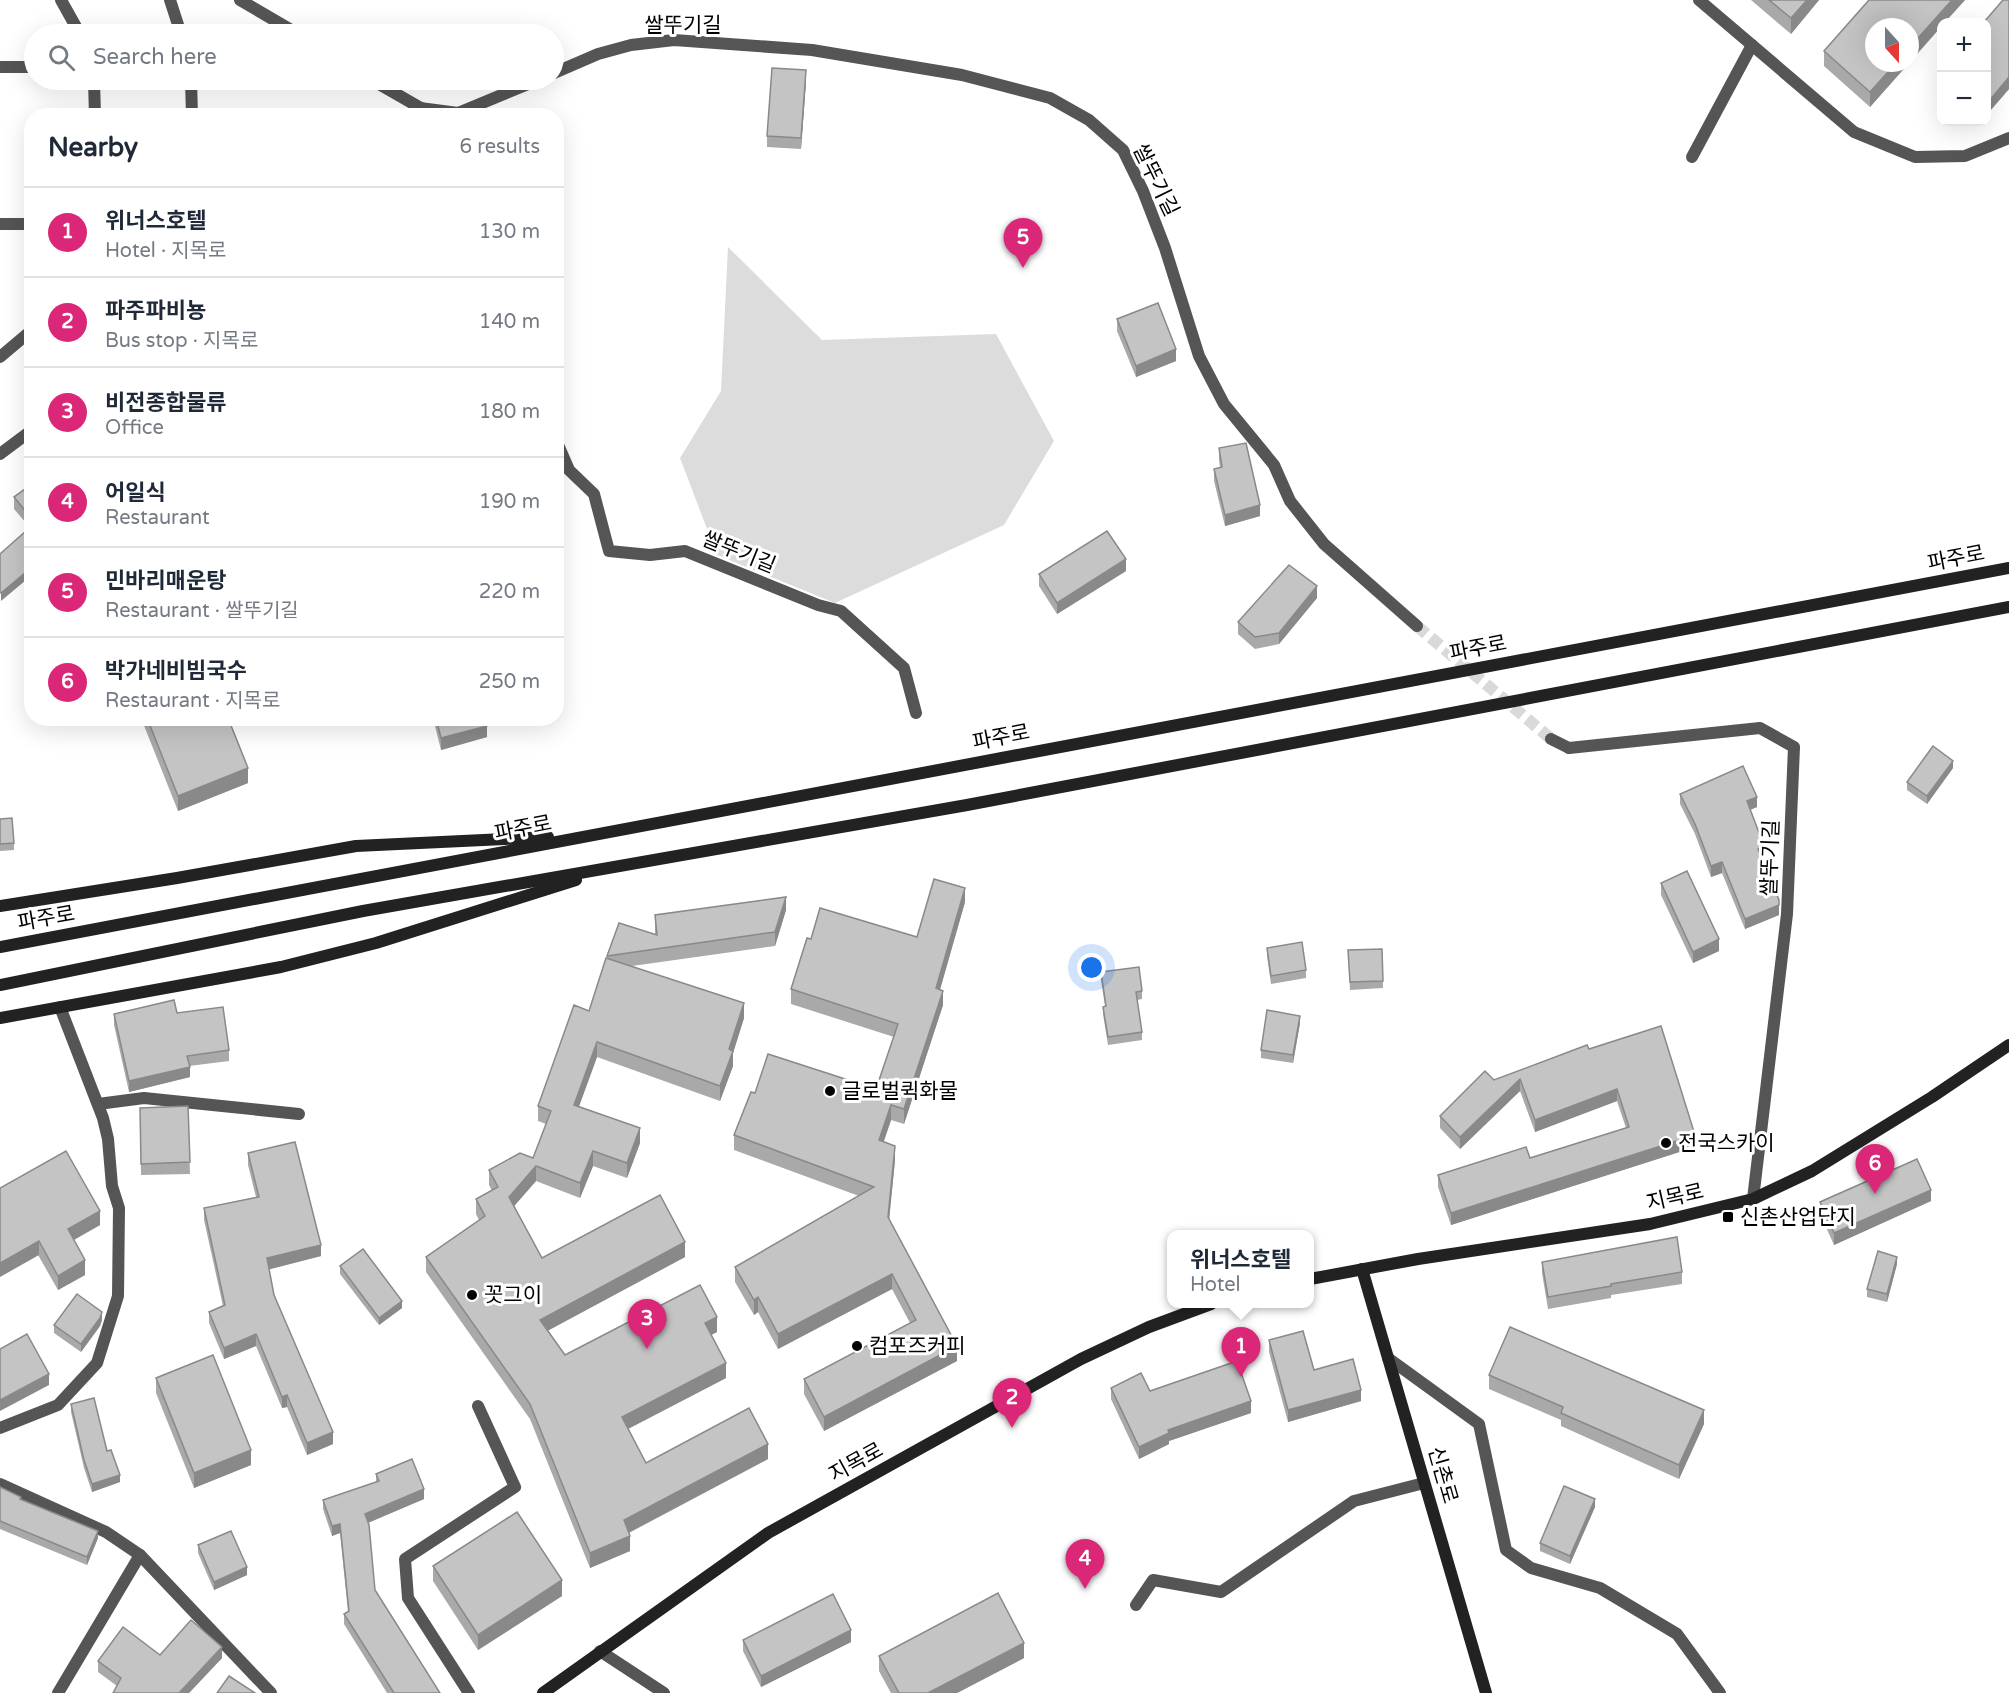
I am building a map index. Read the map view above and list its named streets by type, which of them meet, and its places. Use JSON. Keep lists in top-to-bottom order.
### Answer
{
  "streets": {
    "main road": ["파주로", "지목로", "신촌로"],
    "street": ["쌀뚜기길"]
  },
  "crossings": [
    ["쌀뚜기길", "지목로"],
    ["지목로", "신촌로"]
  ],
  "places": {
    "other": [
      "글로벌퀵화물",
      "전국스카이",
      "꼿그이",
      "컴포즈커피"
    ],
    "transit": ["신촌산업단지"]
  },
  "north": "bottom",
  "page": {
    "map_buttons": ["+", "−"],
    "search": "Search here",
    "heading": ["Nearby", "6 results"],
    "list": [
      {
        "mark": "1",
        "name": "위너스호텔",
        "note": "Hotel · 지목로",
        "value": "130 m"
      },
      {
        "mark": "2",
        "name": "파주파비뇽",
        "note": "Bus stop · 지목로",
        "value": "140 m"
      },
      {
        "mark": "3",
        "name": "비전종합물류",
        "note": "Office",
        "value": "180 m"
      },
      {
        "mark": "4",
        "name": "어일식",
        "note": "Restaurant",
        "value": "190 m"
      },
      {
        "mark": "5",
        "name": "민바리매운탕",
        "note": "Restaurant · 쌀뚜기길",
        "value": "220 m"
      },
      {
        "mark": "6",
        "name": "박가네비빔국수",
        "note": "Restaurant · 지목로",
        "value": "250 m"
      }
    ],
    "pins": [
      "5",
      "6",
      "3",
      "1",
      "2",
      "4"
    ],
    "popup": ["위너스호텔", "Hotel"]
  }
}
